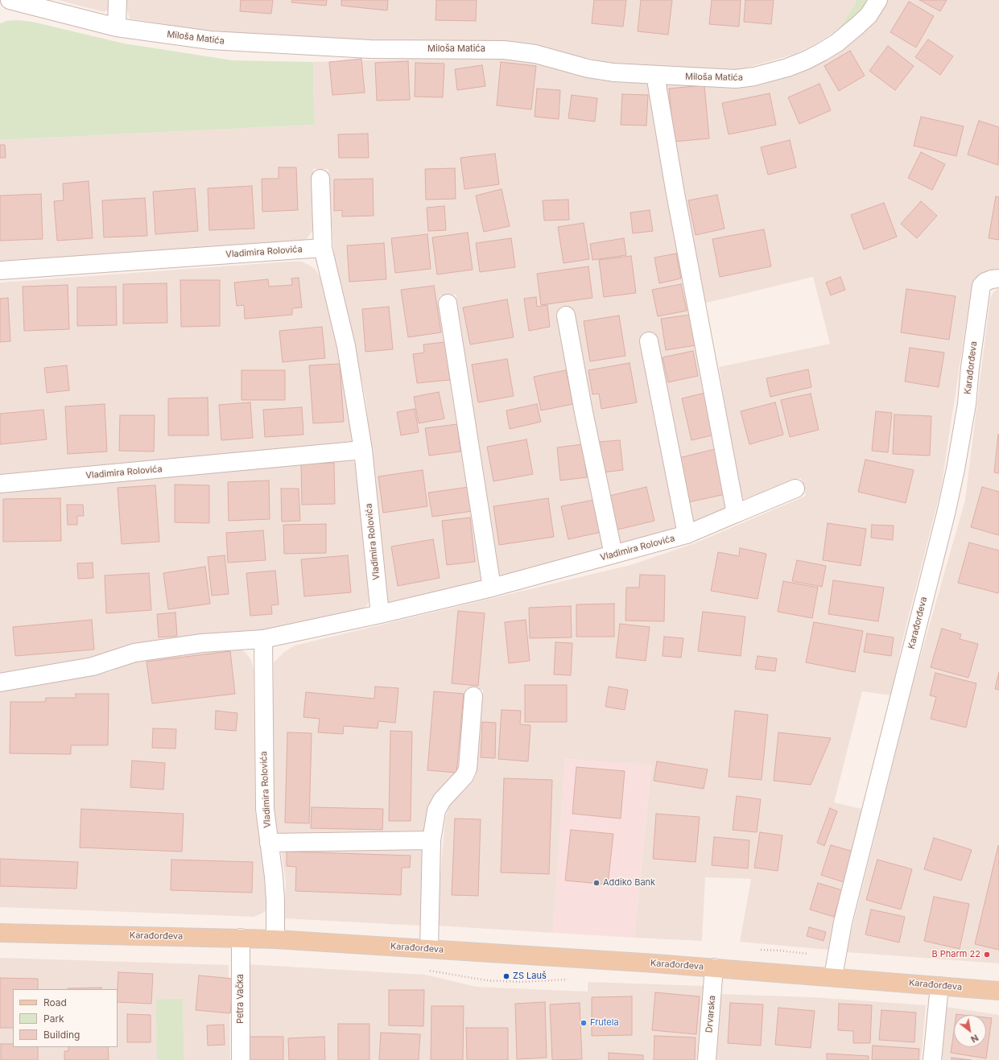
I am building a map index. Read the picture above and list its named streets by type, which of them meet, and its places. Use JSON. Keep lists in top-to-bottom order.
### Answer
{
  "streets": {
    "main road": ["Karađorđeva"],
    "street": [
      "Miloša Matića",
      "Vladimira Rolovića",
      "Petra Vačka",
      "Drvarska"
    ]
  },
  "crossings": [
    ["Vladimira Rolovića", "Karađorđeva"],
    ["Karađorđeva", "Petra Vačka"],
    ["Karađorđeva", "Drvarska"]
  ],
  "places": [
    "Addiko Bank",
    "B Pharm 22",
    "ZS Lauš",
    "Frutela"
  ],
  "legend": ["Road", "Park", "Building"],
  "north": "bottom right"
}
